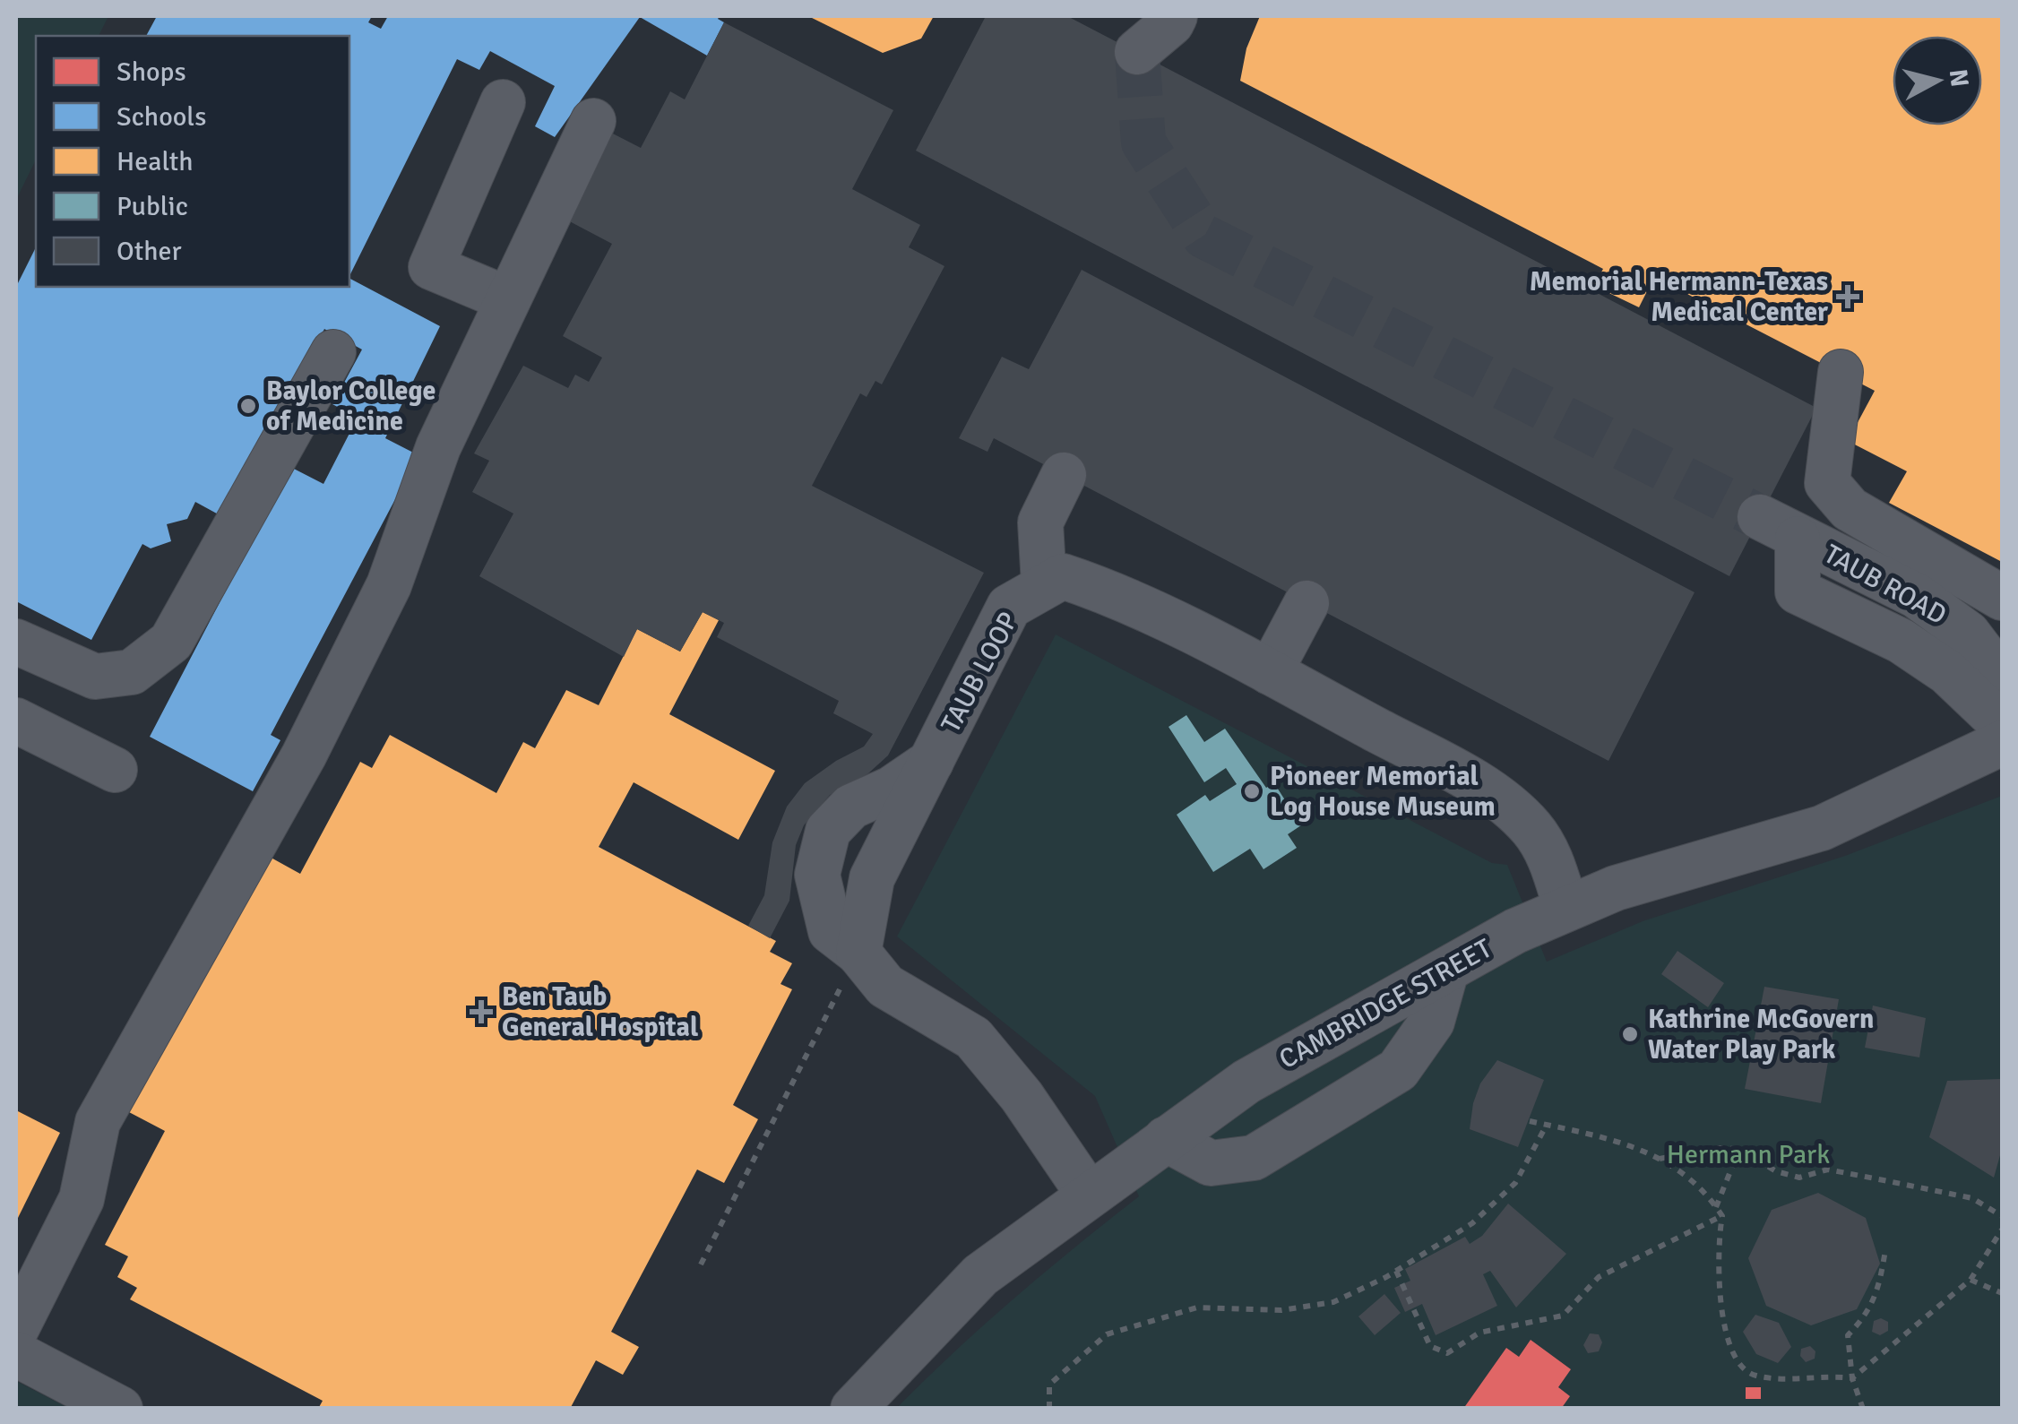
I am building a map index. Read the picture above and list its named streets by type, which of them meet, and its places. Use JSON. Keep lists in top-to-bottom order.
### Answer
{
  "streets": {
    "street": ["TAUB ROAD", "TAUB LOOP", "CAMBRIDGE STREET"]
  },
  "parks": ["Hermann Park"],
  "places": {
    "health": ["Memorial Hermann-Texas Medical Center", "Ben Taub General Hospital"],
    "other": ["Baylor College of Medicine", "Pioneer Memorial Log House Museum", "Kathrine McGovern Water Play Park"]
  },
  "legend": [
    "Shops",
    "Schools",
    "Health",
    "Public",
    "Other"
  ],
  "north": "right"
}
